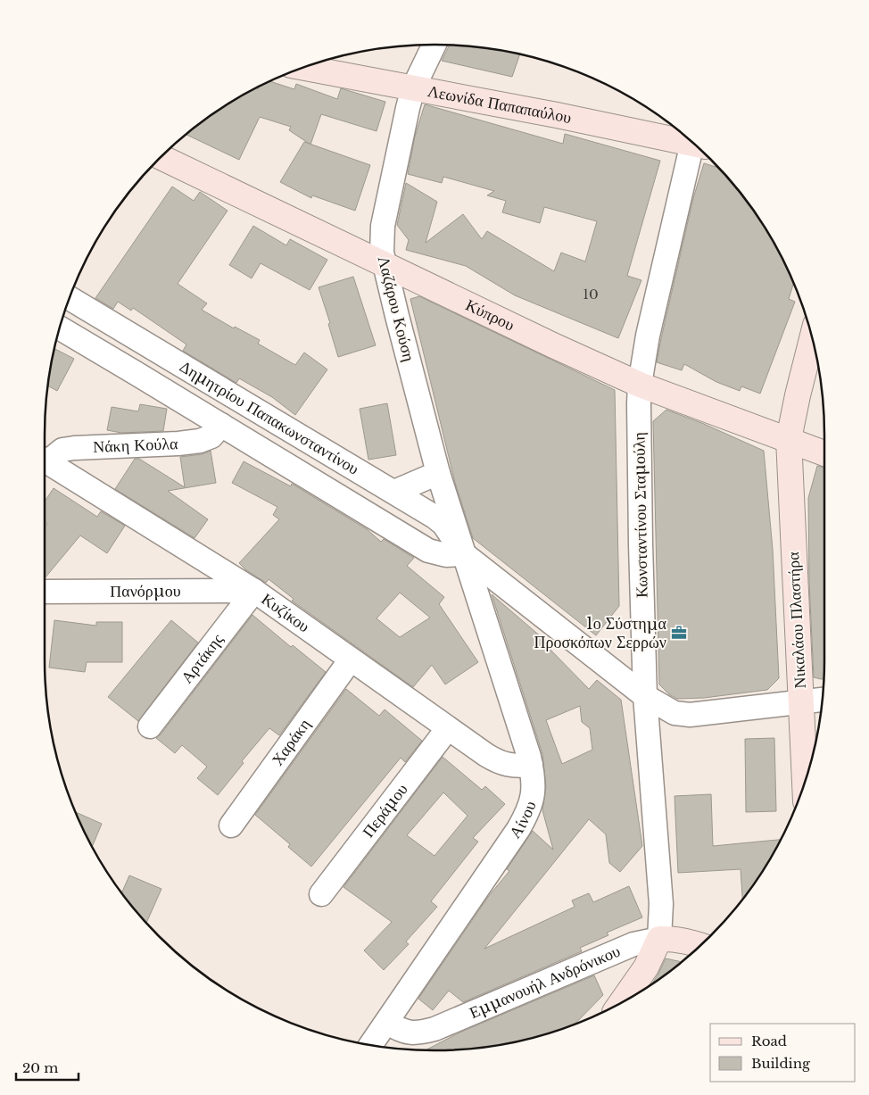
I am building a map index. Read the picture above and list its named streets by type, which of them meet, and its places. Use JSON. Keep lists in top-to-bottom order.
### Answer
{
  "streets": {
    "main road": [
      "Λεωνίδα Παπαπαύλου",
      "Κύπρου",
      "Κωνσταντίνου Σταμούλη",
      "Νικαλάου Πλαστήρα",
      "Εμμανουήλ Ανδρόνικου"
    ],
    "street": [
      "Λαζάρου Κούση",
      "Δημητρίου Παπακωνσταντίνου",
      "Νάκη Κούλα",
      "Πανόρμου",
      "Κυζίκου",
      "Αρτάκης",
      "Χαράκη",
      "Περάμου",
      "Αίνου"
    ]
  },
  "crossings": [
    ["Λεωνίδα Παπαπαύλου", "Λαζάρου Κούση"],
    ["Λαζάρου Κούση", "Κύπρου"],
    ["Λαζάρου Κούση", "Δημητρίου Παπακωνσταντίνου"],
    ["Λαζάρου Κούση", "Αίνου"],
    ["Κύπρου", "Κωνσταντίνου Σταμούλη"],
    ["Κύπρου", "Νικαλάου Πλαστήρα"],
    ["Δημητρίου Παπακωνσταντίνου", "Νάκη Κούλα"],
    ["Δημητρίου Παπακωνσταντίνου", "Κωνσταντίνου Σταμούλη"],
    ["Δημητρίου Παπακωνσταντίνου", "Νικαλάου Πλαστήρα"],
    ["Δημητρίου Παπακωνσταντίνου", "Αίνου"],
    ["Κωνσταντίνου Σταμούλη", "Εμμανουήλ Ανδρόνικου"],
    ["Πανόρμου", "Κυζίκου"],
    ["Πανόρμου", "Αρτάκης"],
    ["Κυζίκου", "Αρτάκης"],
    ["Κυζίκου", "Χαράκη"],
    ["Κυζίκου", "Περάμου"],
    ["Κυζίκου", "Αίνου"],
    ["Αίνου", "Εμμανουήλ Ανδρόνικου"]
  ],
  "places": {
    "office": ["1ο Σύστημα Προσκόπων Σερρών"]
  },
  "house_numbers": ["10"],
  "legend": ["Road", "Building"],
  "scale_bar": "20 m"
}
